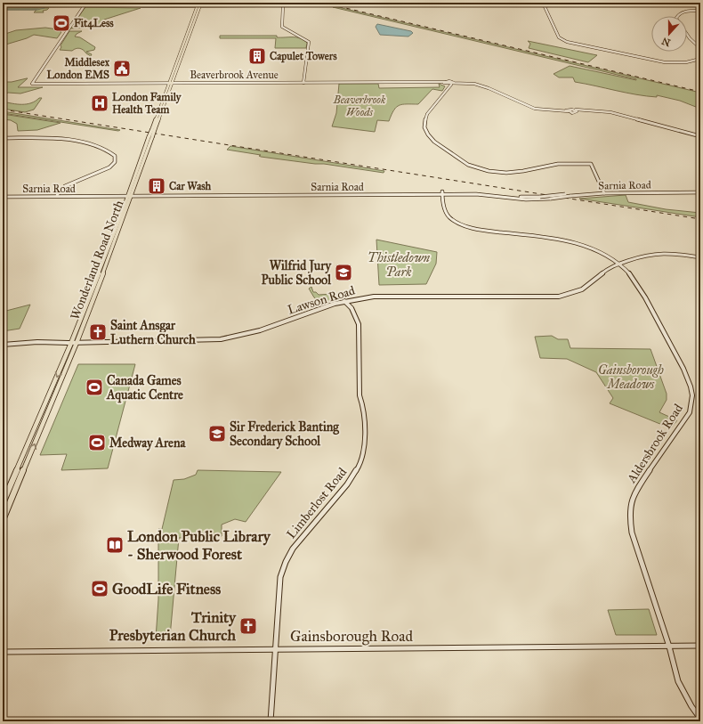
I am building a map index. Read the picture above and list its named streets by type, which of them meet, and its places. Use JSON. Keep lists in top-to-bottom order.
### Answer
{
  "streets": {
    "main road": ["Wonderland Road North"],
    "street": [
      "Beaverbrook Avenue",
      "Sarnia Road",
      "Lawson Road",
      "Aldersbrook Road",
      "Limberlost Road",
      "Gainsborough Road"
    ]
  },
  "crossings": [
    ["Beaverbrook Avenue", "Wonderland Road North"],
    ["Sarnia Road", "Wonderland Road North"],
    ["Sarnia Road", "Aldersbrook Road"],
    ["Wonderland Road North", "Lawson Road"],
    ["Lawson Road", "Aldersbrook Road"],
    ["Lawson Road", "Limberlost Road"],
    ["Aldersbrook Road", "Gainsborough Road"],
    ["Limberlost Road", "Gainsborough Road"]
  ],
  "parks": ["Beaverbrook Woods", "Thistledown Park", "Gainsborough Meadows"],
  "places": {
    "sports": [
      "Fit4Less",
      "Canada Games Aquatic Centre",
      "Medway Arena",
      "GoodLife Fitness"
    ],
    "building": ["Capulet Towers", "Car Wash"],
    "public building": ["Middlesex London EMS"],
    "hospital": ["London Family Health Team"],
    "school or university": ["Wilfrid Jury Public School", "Sir Frederick Banting Secondary School"],
    "church": ["Saint Ansgar Luthern Church", "Trinity Presbyterian Church"],
    "library": ["London Public Library - Sherwood Forest"]
  },
  "north": "bottom"
}
